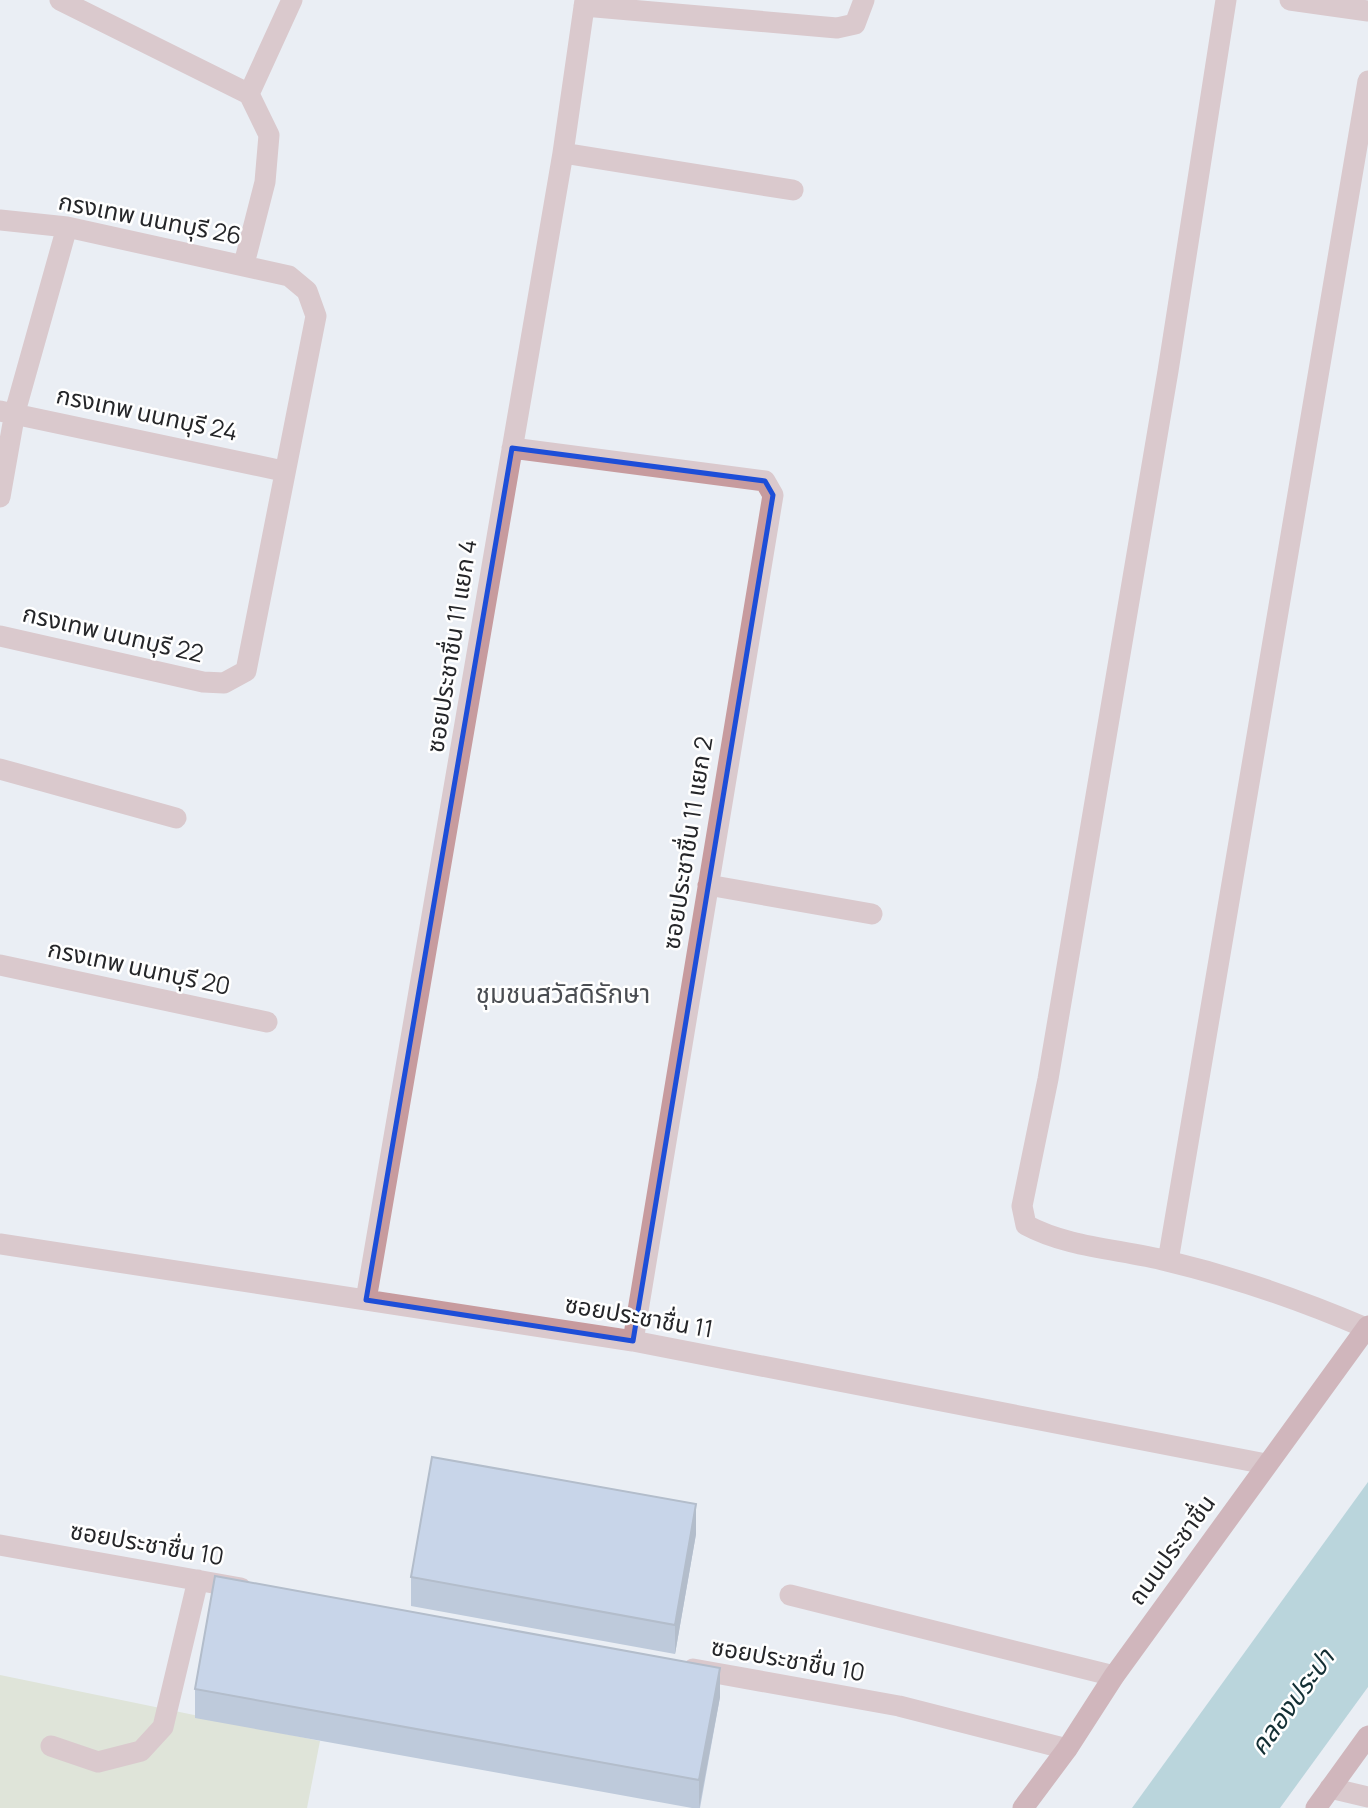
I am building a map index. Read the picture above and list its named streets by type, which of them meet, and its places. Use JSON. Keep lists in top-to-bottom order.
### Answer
{
  "streets": {
    "main road": ["ถนนประชาชื่น"],
    "street": [
      "กรงเทพ นนทบุรี 26",
      "กรงเทพ นนทบุรี 24",
      "กรงเทพ นนทบุรี 22",
      "ซอยประชาชื่น 11 แยก 4",
      "ซอยประชาชื่น 11 แยก 2",
      "กรงเทพ นนทบุรี 20",
      "ซอยประชาชื่น 11",
      "ซอยประชาชื่น 10"
    ]
  },
  "crossings": [
    ["กรงเทพ นนทบุรี 26", "กรงเทพ นนทบุรี 24"],
    ["กรงเทพ นนทบุรี 26", "กรงเทพ นนทบุรี 22"],
    ["กรงเทพ นนทบุรี 24", "กรงเทพ นนทบุรี 22"],
    ["ซอยประชาชื่น 11 แยก 4", "ซอยประชาชื่น 11 แยก 2"],
    ["ซอยประชาชื่น 11 แยก 4", "ซอยประชาชื่น 11"],
    ["ซอยประชาชื่น 11 แยก 2", "ซอยประชาชื่น 11"],
    ["ซอยประชาชื่น 11", "ถนนประชาชื่น"],
    ["ซอยประชาชื่น 10", "ถนนประชาชื่น"]
  ],
  "districts": ["ชุมชนสวัสดิรักษา"],
  "water": ["คลองประปา"]
}
